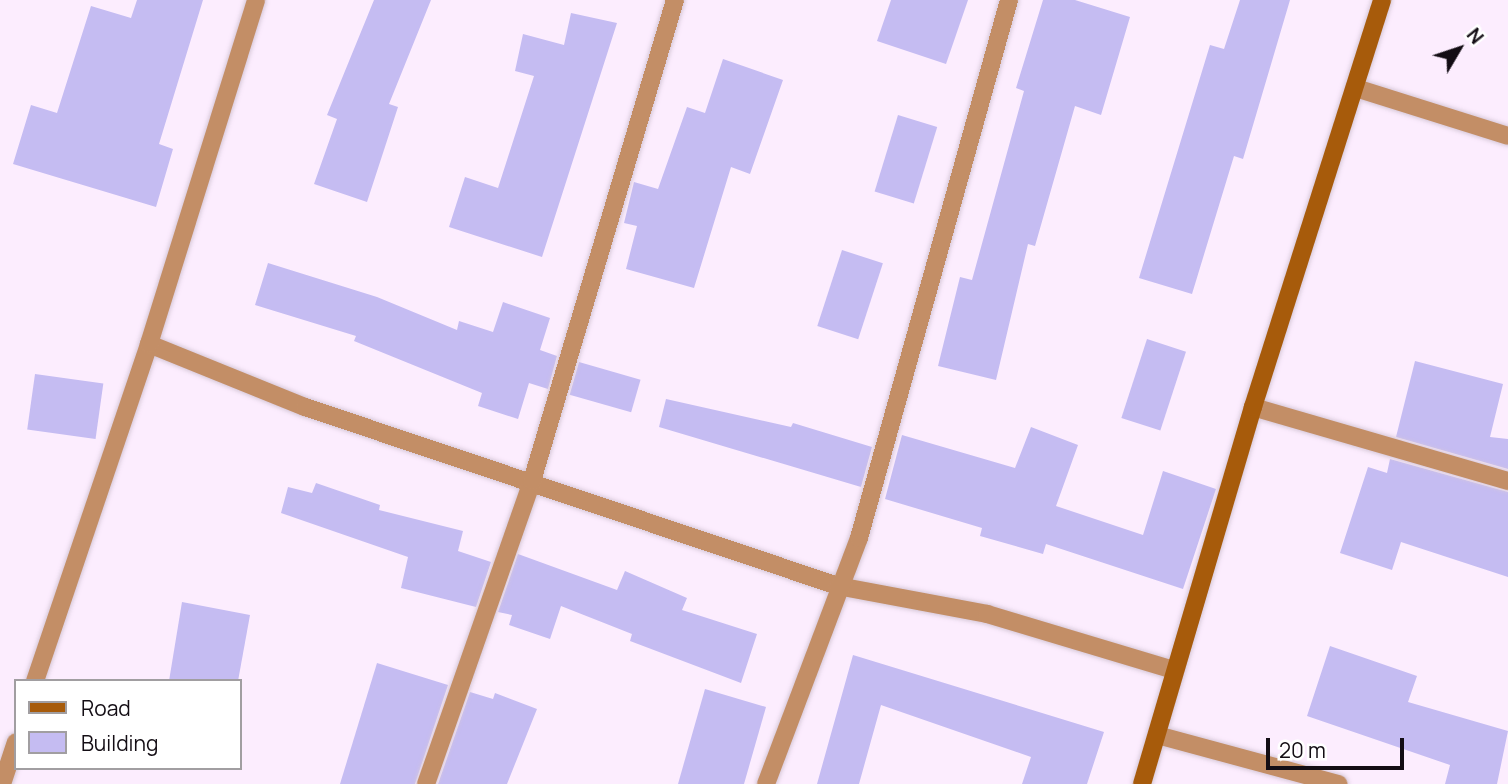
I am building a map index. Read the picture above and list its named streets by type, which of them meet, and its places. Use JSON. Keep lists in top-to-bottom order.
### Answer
{
  "legend": ["Road", "Building"],
  "scale_bar": "20 m",
  "north": "top right"
}
